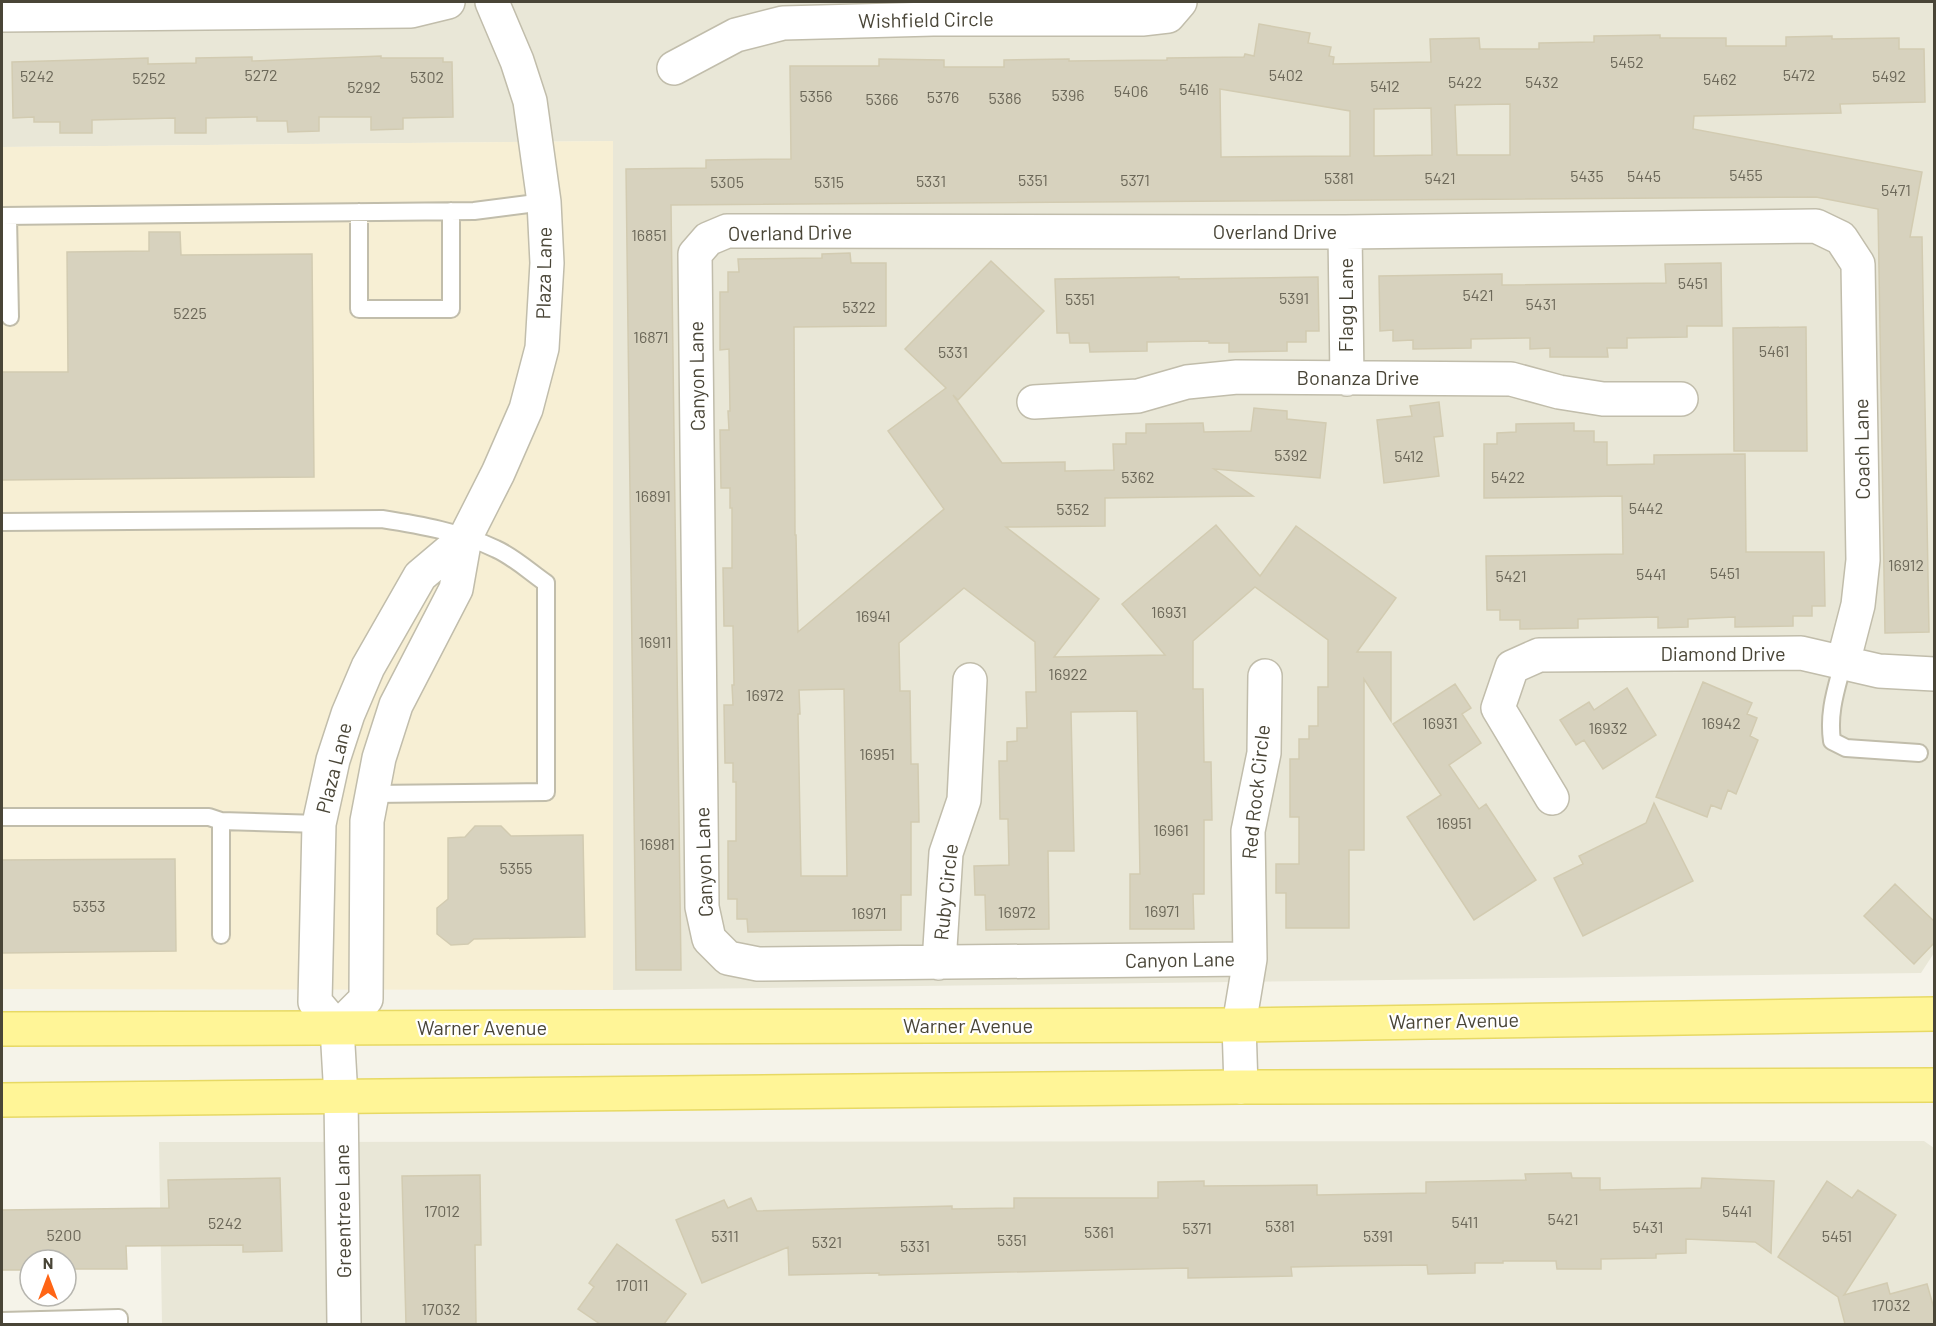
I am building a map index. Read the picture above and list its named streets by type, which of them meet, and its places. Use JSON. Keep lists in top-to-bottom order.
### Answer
{
  "streets": {
    "main road": ["Warner Avenue"],
    "street": [
      "Wishfield Circle",
      "Overland Drive",
      "Plaza Lane",
      "Flagg Lane",
      "Canyon Lane",
      "Bonanza Drive",
      "Coach Lane",
      "Diamond Drive",
      "Red Rock Circle",
      "Ruby Circle",
      "Greentree Lane"
    ]
  },
  "crossings": [
    ["Overland Drive", "Flagg Lane"],
    ["Overland Drive", "Canyon Lane"],
    ["Overland Drive", "Coach Lane"],
    ["Plaza Lane", "Warner Avenue"],
    ["Flagg Lane", "Bonanza Drive"],
    ["Canyon Lane", "Red Rock Circle"],
    ["Canyon Lane", "Ruby Circle"],
    ["Coach Lane", "Diamond Drive"],
    ["Red Rock Circle", "Warner Avenue"]
  ],
  "house_numbers": [
    "5452",
    "5272",
    "5402",
    "5472",
    "5242",
    "5492",
    "5302",
    "5252",
    "5462",
    "5422",
    "5432",
    "5412",
    "5292",
    "5416",
    "5406",
    "5396",
    "5356",
    "5376",
    "5386",
    "5366",
    "5455",
    "5435",
    "5445",
    "5381",
    "5421",
    "5351",
    "5371",
    "5331",
    "5305",
    "5315",
    "5471",
    "16851",
    "5451",
    "5421",
    "5391",
    "5351",
    "5431",
    "5322",
    "5225",
    "16871",
    "5461",
    "5331",
    "5392",
    "5412",
    "5362",
    "5422",
    "16891",
    "5442",
    "5352",
    "16912",
    "5451",
    "5441",
    "5421",
    "16931",
    "16941",
    "16911",
    "16922",
    "16972",
    "16931",
    "16942",
    "16932",
    "16951",
    "16951",
    "16961",
    "16981",
    "5355",
    "5353",
    "16971",
    "16972",
    "16971",
    "17012",
    "5441",
    "5421",
    "5411",
    "5242",
    "5381",
    "5431",
    "5371",
    "5361",
    "5200",
    "5311",
    "5391",
    "5451",
    "5351",
    "5321",
    "5331",
    "17011",
    "17032",
    "17032"
  ],
  "north": "top"
}
